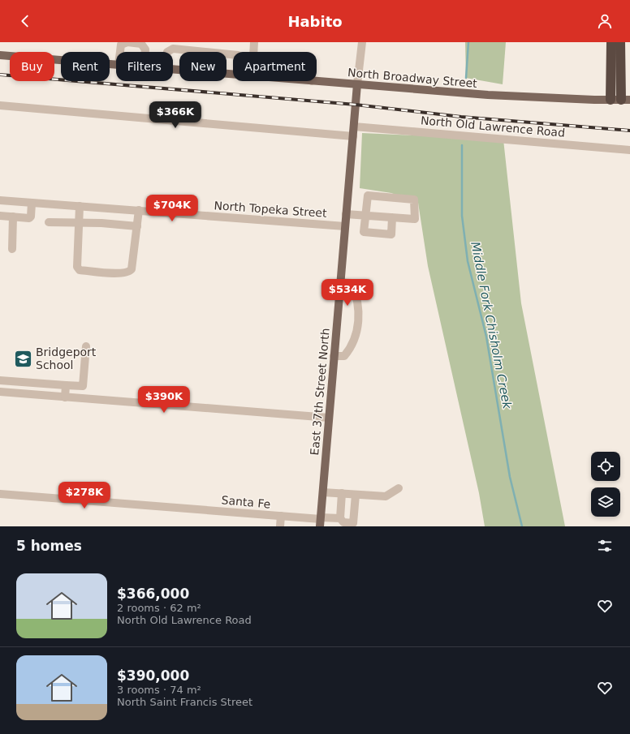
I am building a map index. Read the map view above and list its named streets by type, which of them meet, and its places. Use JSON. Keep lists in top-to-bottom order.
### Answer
{
  "streets": {
    "main road": ["North Broadway Street", "East 37th Street North"],
    "street": ["North Old Lawrence Road", "North Topeka Street", "Santa Fe"]
  },
  "crossings": [
    ["North Broadway Street", "East 37th Street North"],
    ["North Old Lawrence Road", "East 37th Street North"],
    ["North Topeka Street", "East 37th Street North"],
    ["East 37th Street North", "Santa Fe"]
  ],
  "water": ["Middle Fork Chisholm Creek"],
  "places": {
    "school or university": ["Bridgeport School"]
  },
  "page": {
    "header": "Habito",
    "chip": [
      "Buy",
      "Rent",
      "Filters",
      "New",
      "Apartment"
    ],
    "price": [
      "$366K",
      "$704K",
      "$534K",
      "$390K",
      "$278K"
    ],
    "heading": "5 homes",
    "list": [
      {
        "name": "$366,000",
        "note": "2 rooms · 62 m² · North Old Lawrence Road"
      },
      {
        "name": "$390,000",
        "note": "3 rooms · 74 m² · North Saint Francis Street"
      }
    ]
  }
}
